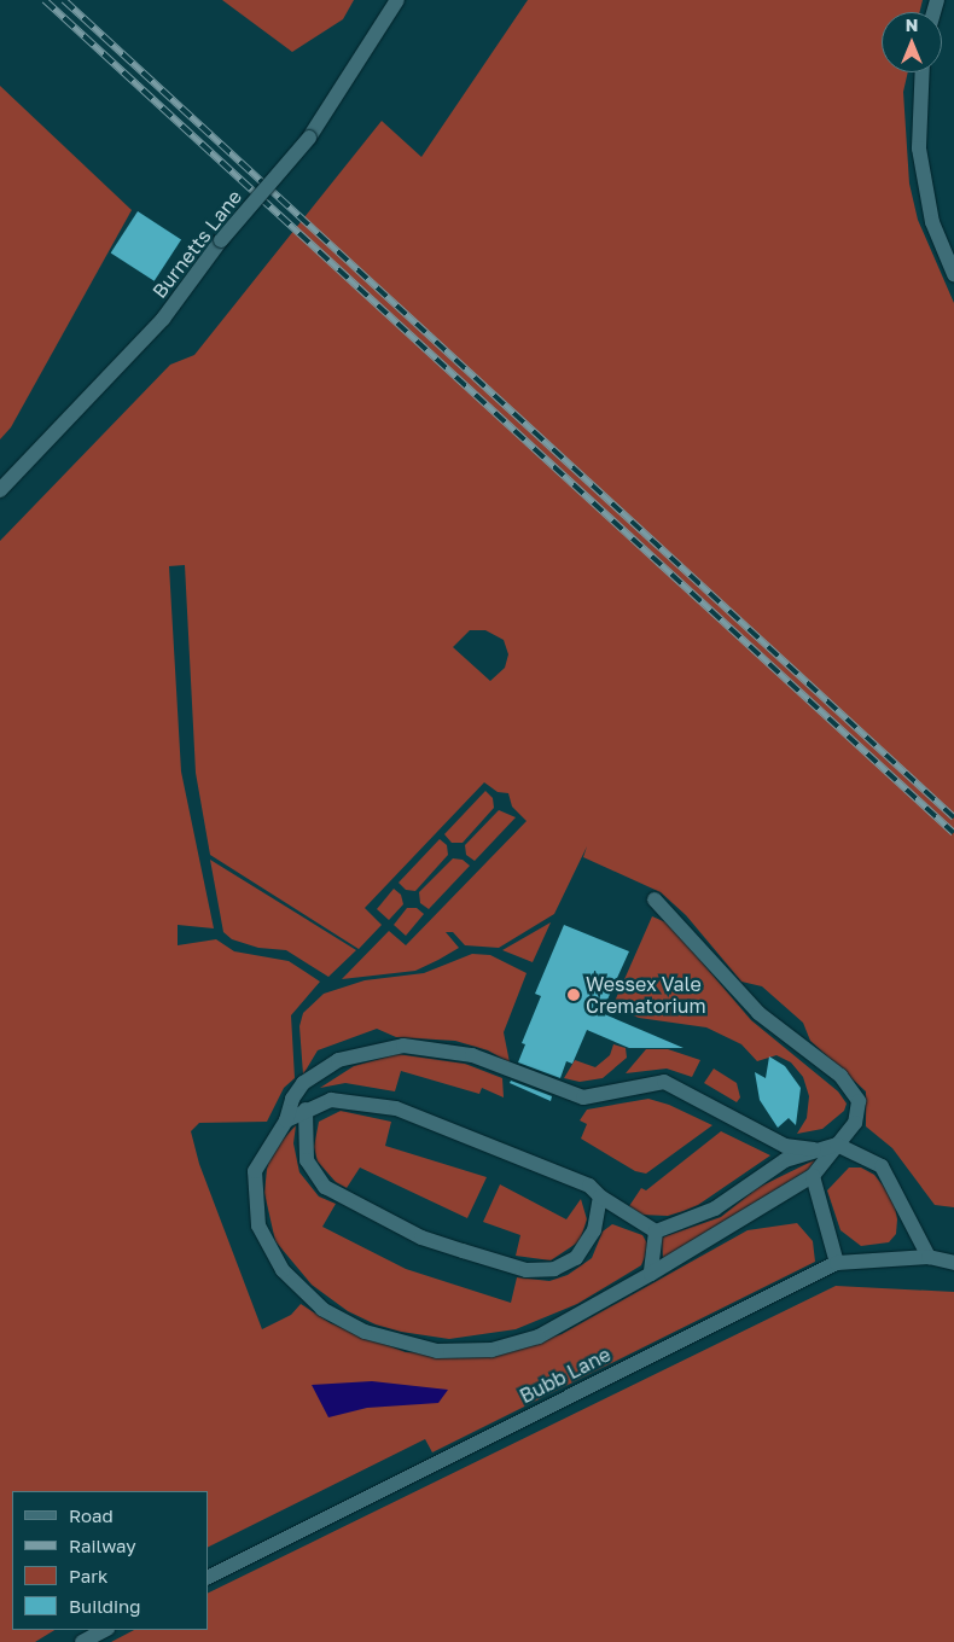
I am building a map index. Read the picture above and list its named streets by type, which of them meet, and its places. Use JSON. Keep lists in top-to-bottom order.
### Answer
{
  "streets": {
    "street": ["Burnetts Lane", "Bubb Lane"]
  },
  "places": ["Wessex Vale Crematorium"],
  "legend": [
    "Road",
    "Railway",
    "Park",
    "Building"
  ],
  "north": "top"
}
